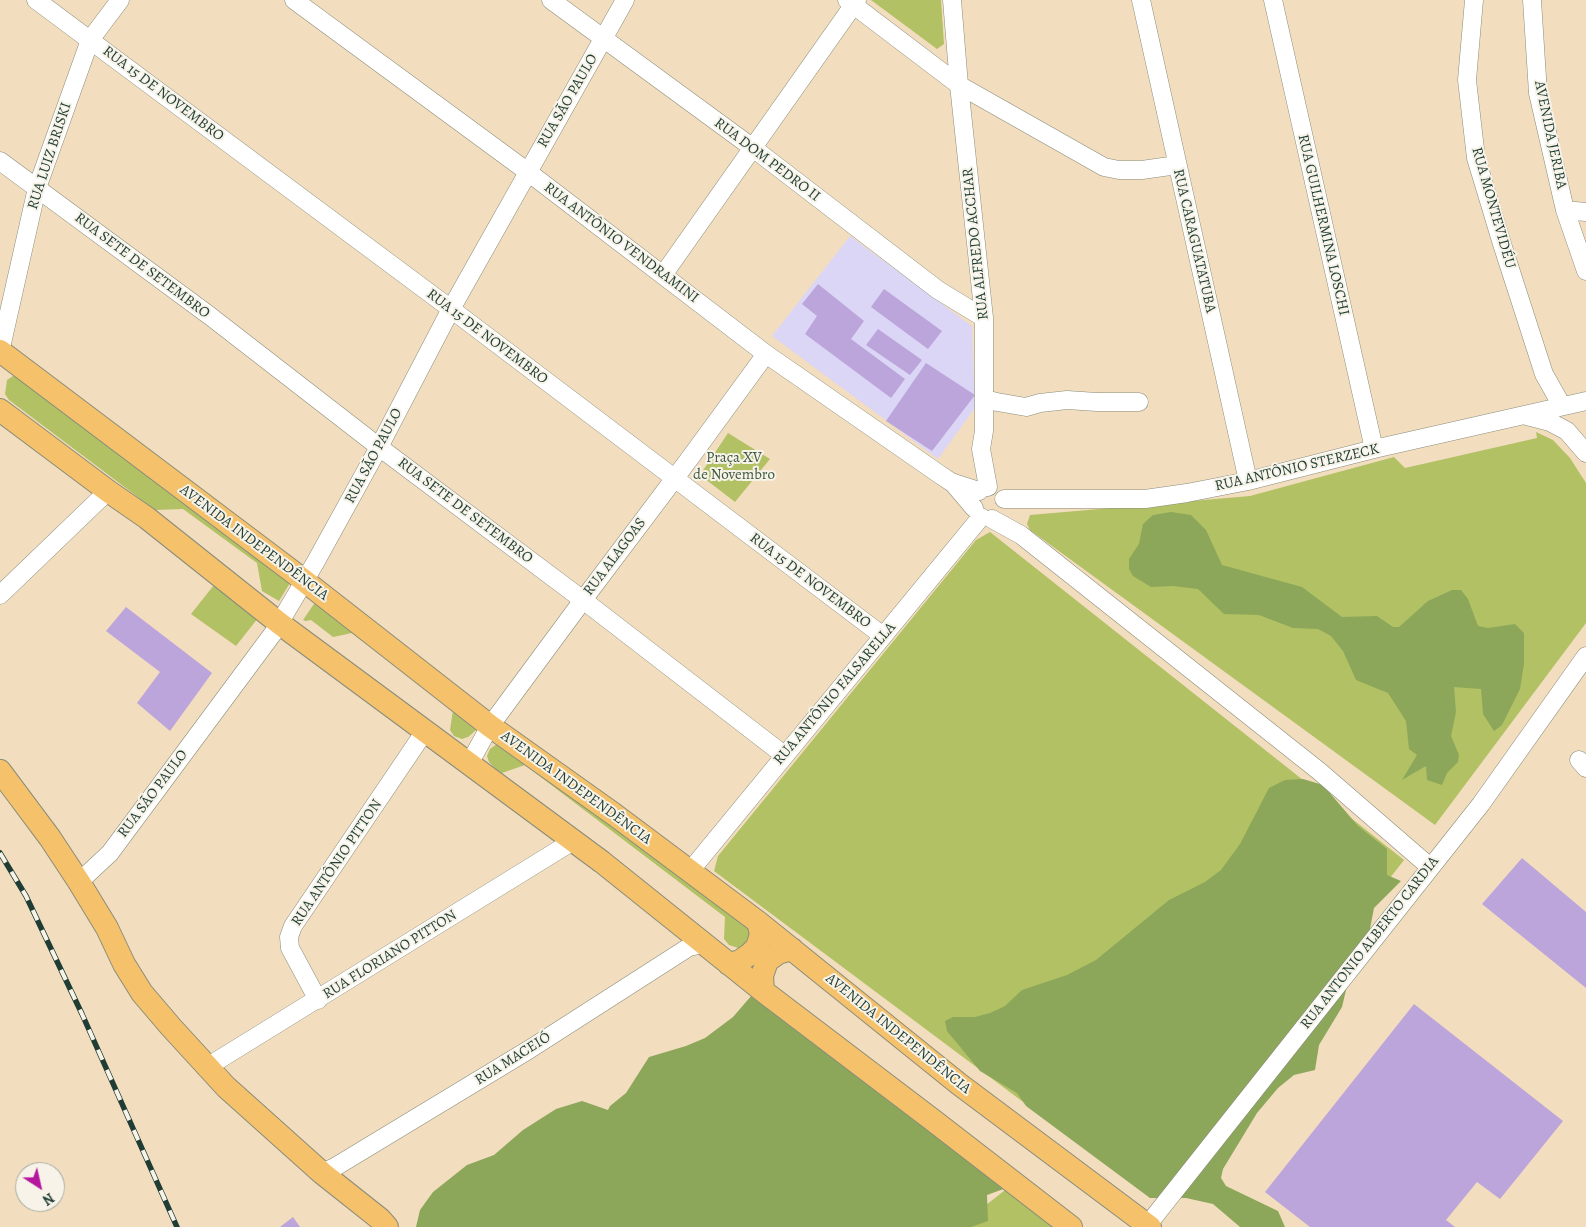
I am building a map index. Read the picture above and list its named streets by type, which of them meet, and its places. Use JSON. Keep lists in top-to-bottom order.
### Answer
{
  "streets": {
    "main road": ["AVENIDA INDEPENDÊNCIA"],
    "street": [
      "RUA 15 DE NOVEMBRO",
      "RUA SÃO PAULO",
      "AVENIDA JERIBA",
      "RUA LUIZ BRISKI",
      "RUA DOM PEDRO II",
      "RUA MONTEVIDÉU",
      "RUA GUILHERMINA LOSCHI",
      "RUA CARAGUATATUBA",
      "RUA ANTÔNIO VENDRAMINI",
      "RUA ALFREDO ACCHAR",
      "RUA SETE DE SETEMBRO",
      "RUA ANTÔNIO STERZECK",
      "RUA ALAGOAS",
      "RUA ANTÔNIO FALSARELLA",
      "RUA ANTÔNIO PITTON",
      "RUA ANTONIO ALBERTO CARDIA",
      "RUA FLORIANO PITTON",
      "RUA MACEIÓ"
    ]
  },
  "crossings": [
    ["RUA 15 DE NOVEMBRO", "RUA SÃO PAULO"],
    ["RUA 15 DE NOVEMBRO", "RUA LUIZ BRISKI"],
    ["RUA 15 DE NOVEMBRO", "RUA ALAGOAS"],
    ["RUA 15 DE NOVEMBRO", "RUA ANTÔNIO FALSARELLA"],
    ["RUA SÃO PAULO", "RUA DOM PEDRO II"],
    ["RUA SÃO PAULO", "RUA ANTÔNIO VENDRAMINI"],
    ["RUA SÃO PAULO", "RUA SETE DE SETEMBRO"],
    ["RUA SÃO PAULO", "AVENIDA INDEPENDÊNCIA"],
    ["RUA LUIZ BRISKI", "RUA SETE DE SETEMBRO"],
    ["RUA LUIZ BRISKI", "AVENIDA INDEPENDÊNCIA"],
    ["RUA DOM PEDRO II", "RUA ALFREDO ACCHAR"],
    ["RUA MONTEVIDÉU", "RUA ANTÔNIO STERZECK"],
    ["RUA GUILHERMINA LOSCHI", "RUA ANTÔNIO STERZECK"],
    ["RUA CARAGUATATUBA", "RUA ANTÔNIO STERZECK"],
    ["RUA ANTÔNIO VENDRAMINI", "RUA ALFREDO ACCHAR"],
    ["RUA ANTÔNIO VENDRAMINI", "RUA ALAGOAS"],
    ["RUA ANTÔNIO VENDRAMINI", "RUA ANTÔNIO FALSARELLA"],
    ["RUA ALFREDO ACCHAR", "RUA ANTÔNIO FALSARELLA"],
    ["RUA SETE DE SETEMBRO", "RUA ALAGOAS"],
    ["RUA SETE DE SETEMBRO", "RUA ANTÔNIO FALSARELLA"],
    ["RUA ANTÔNIO STERZECK", "RUA ANTÔNIO FALSARELLA"],
    ["AVENIDA INDEPENDÊNCIA", "RUA ALAGOAS"],
    ["AVENIDA INDEPENDÊNCIA", "RUA ANTÔNIO FALSARELLA"],
    ["AVENIDA INDEPENDÊNCIA", "RUA ANTONIO ALBERTO CARDIA"],
    ["RUA ANTÔNIO PITTON", "RUA FLORIANO PITTON"]
  ],
  "parks": ["Praça XV de Novembro"],
  "north": "bottom right"
}
